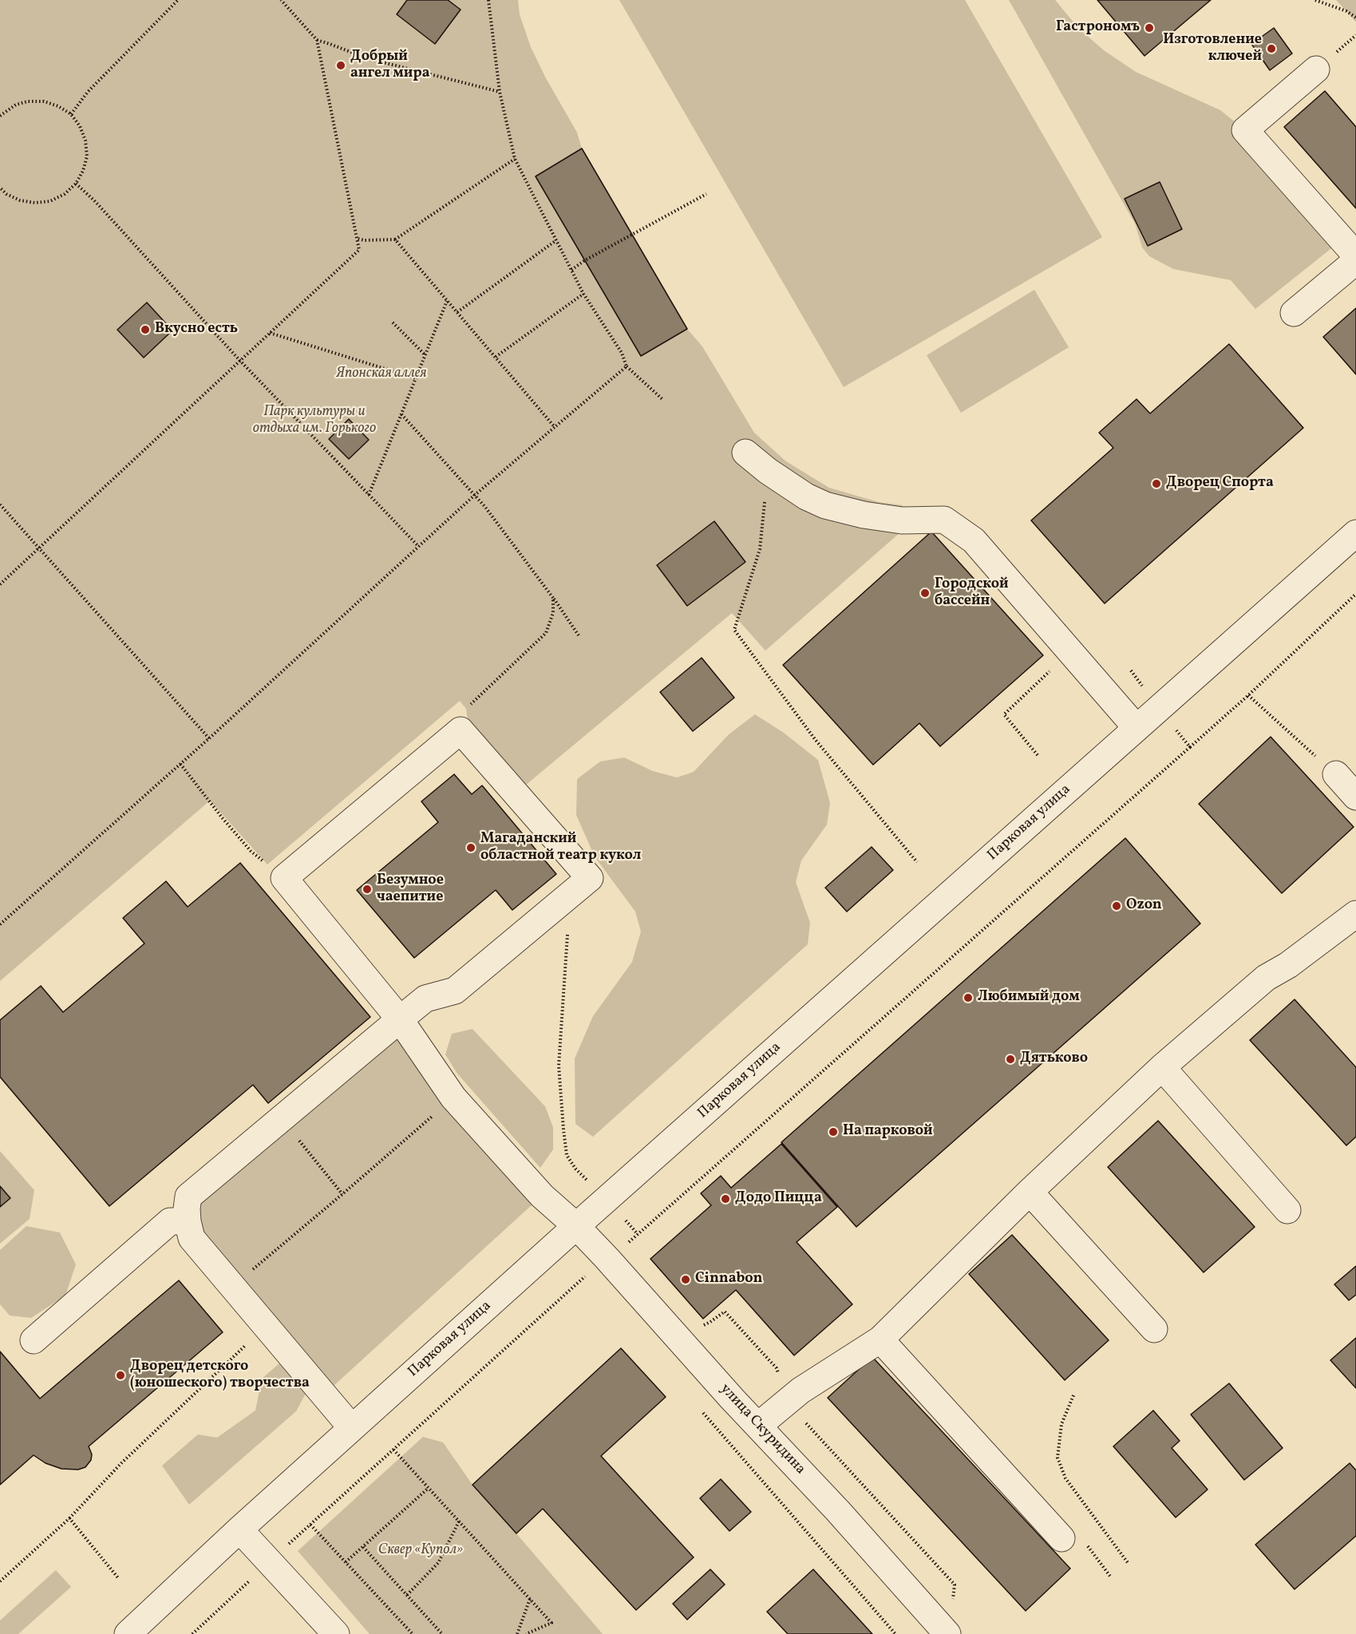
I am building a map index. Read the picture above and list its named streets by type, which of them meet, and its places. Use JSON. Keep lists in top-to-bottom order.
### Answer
{
  "streets": {
    "street": ["Парковая улица", "улица Скуридина"]
  },
  "crossings": [
    ["Парковая улица", "улица Скуридина"]
  ],
  "parks": ["Японская аллея", "Парк культуры и отдыха им. Горького", "Сквер «Купол»"],
  "places": [
    "Гастрономъ",
    "Изготовление ключей",
    "Добрый ангел мира",
    "Вкусно есть",
    "Дворец Спорта",
    "Городской бассейн",
    "Магаданский областной театр кукол",
    "Безумное чаепитие",
    "Ozon",
    "Любимый дом",
    "Дятьково",
    "На парковой",
    "Додо Пицца",
    "Cinnabon",
    "Дворец детского (юношеского) творчества"
  ]
}
